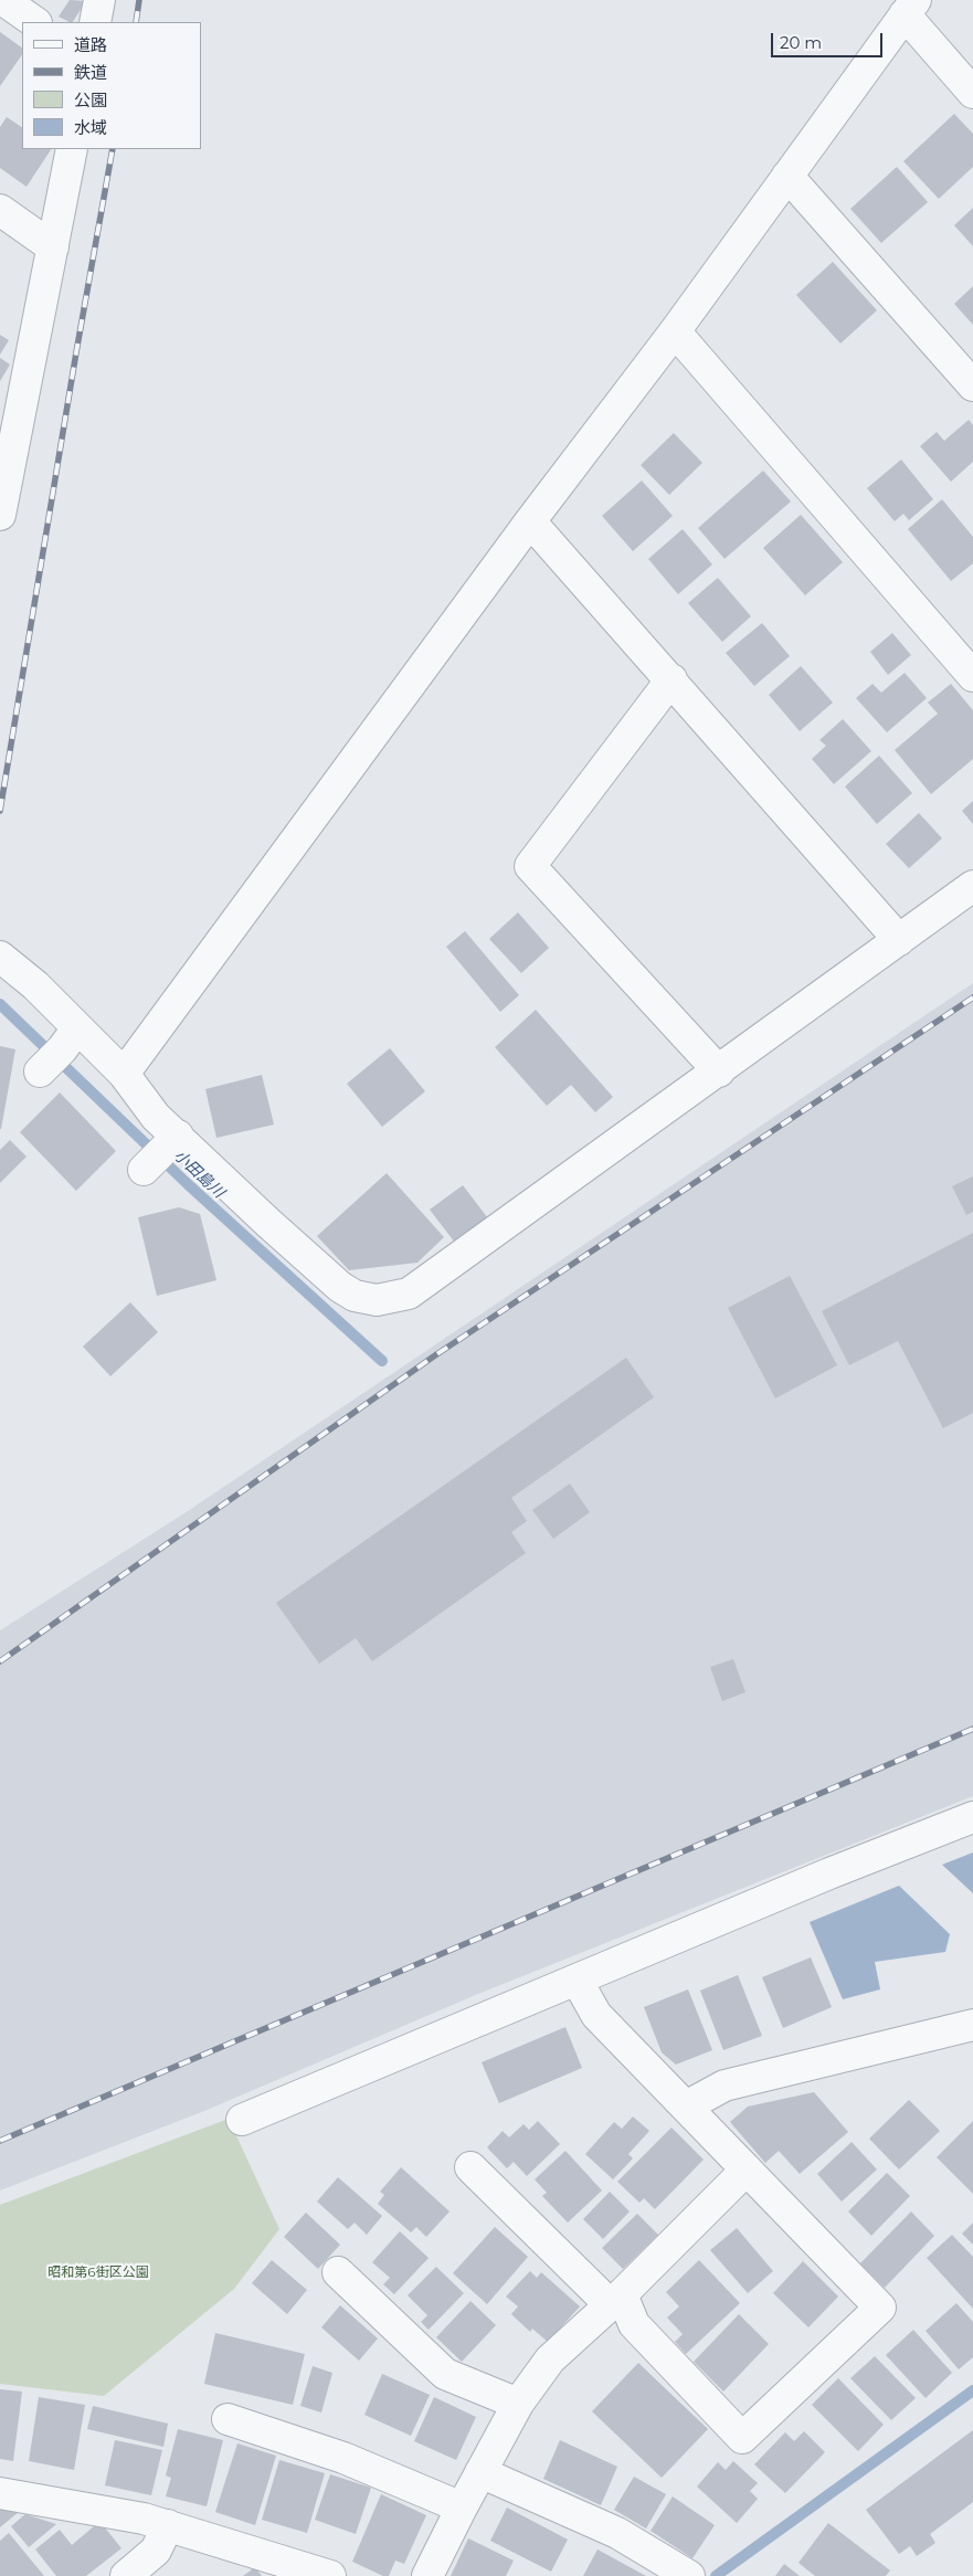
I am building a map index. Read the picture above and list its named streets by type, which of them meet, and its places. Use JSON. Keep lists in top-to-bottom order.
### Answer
{
  "water": ["小田島川"],
  "parks": ["昭和第6街区公園"],
  "legend": [
    "道路",
    "鉄道",
    "公園",
    "水域"
  ],
  "scale_bar": "20 m"
}
